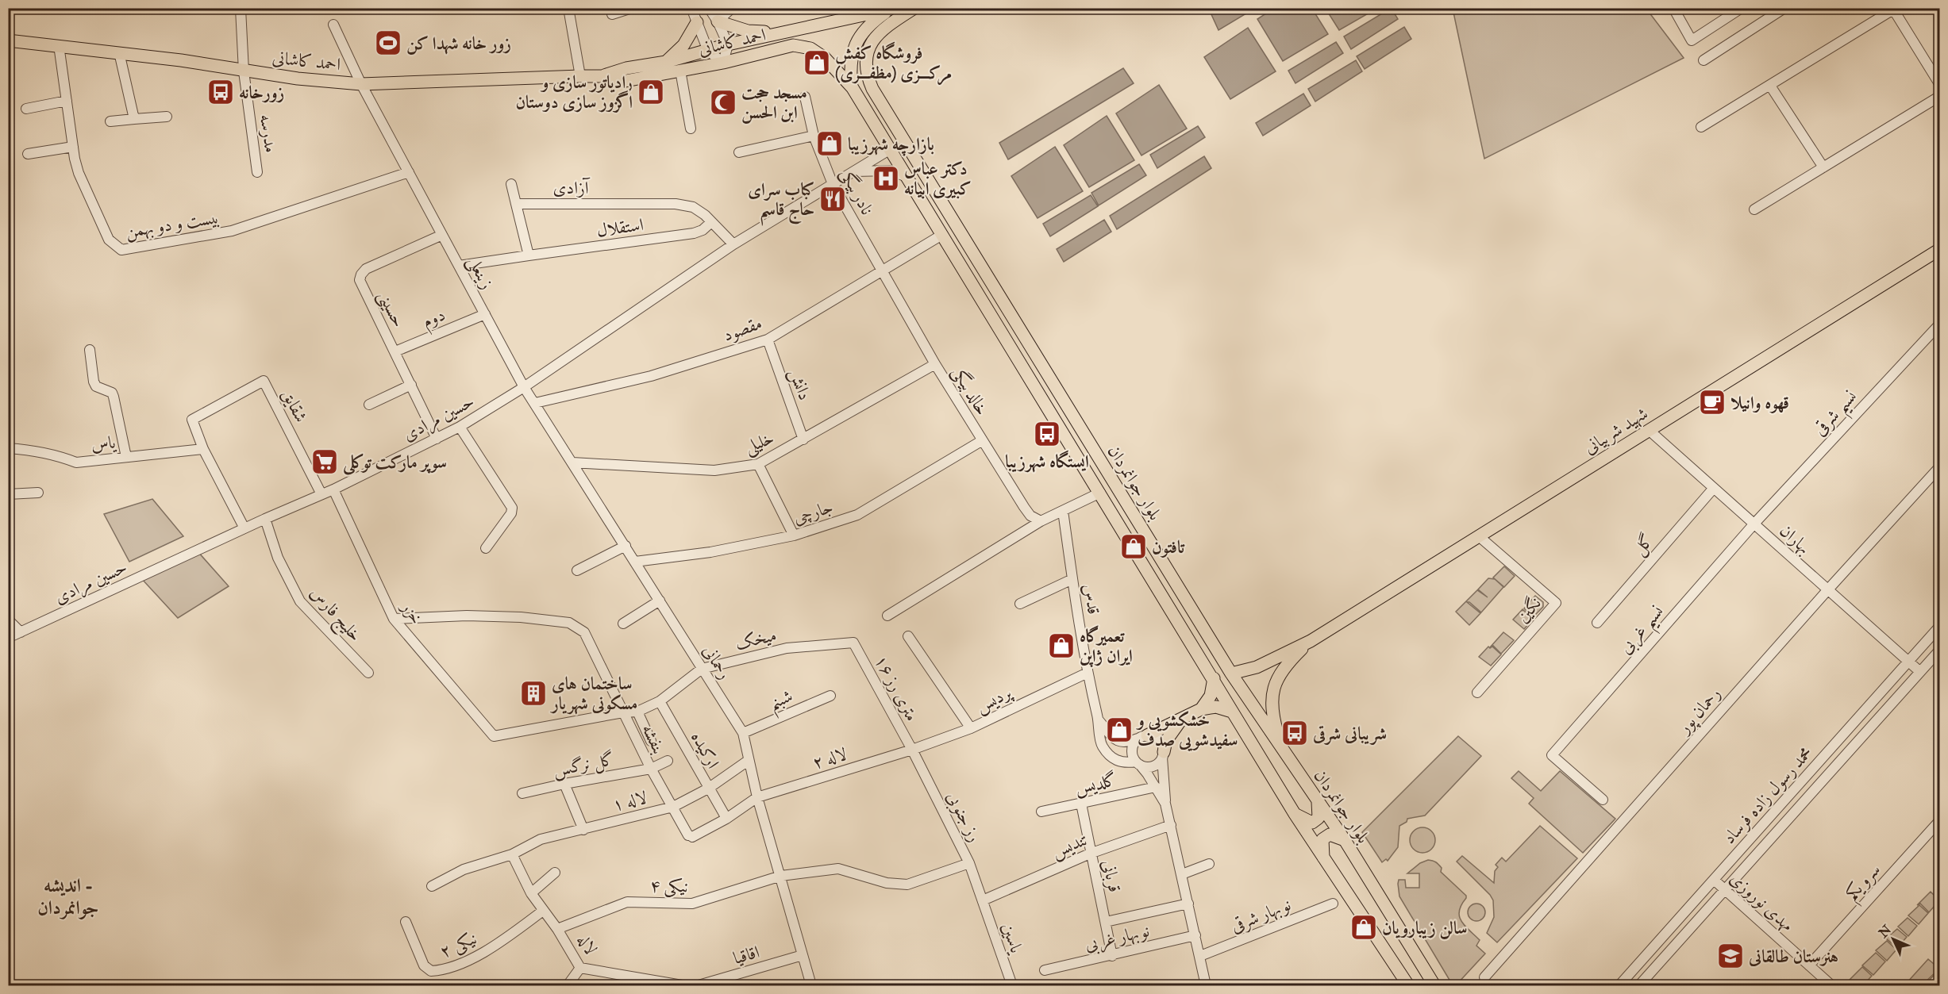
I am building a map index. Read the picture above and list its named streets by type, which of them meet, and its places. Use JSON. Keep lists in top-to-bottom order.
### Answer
{
  "streets": {
    "main road": ["احمد کاشانی", "شهید شربیانی", "بلوار جوانمردان"],
    "street": [
      "مدرسه",
      "آزادی",
      "نادر بیگی",
      "بیست و دو بهمن",
      "استقلال",
      "زینعلی",
      "حسینی",
      "دوم",
      "مقصود",
      "دانش",
      "خالد بیگی",
      "شقایق",
      "نسیم شرقی",
      "حسین مرادی",
      "خلیلی",
      "یاس",
      "جارچی",
      "بهاران",
      "گل",
      "قدس",
      "نگین",
      "خزر",
      "خلیج فارس",
      "نسیم غربی",
      "میخک",
      "رحمانی",
      "۱۶ متری رز",
      "شبنم",
      "پردیس",
      "رحمان پور",
      "بنفشه",
      "ارکیده",
      "لاله ۲",
      "گل نرگس",
      "گلدیس",
      "محمد رسول زاده فرساد",
      "لاله ۱",
      "رز جنوبی",
      "تندیس",
      "قربانی",
      "سرو یکم",
      "نیکی ۴",
      "مهدی نوروزی",
      "نوبهار شرقی",
      "نوبهار غربی",
      "یاسین",
      "نیکی ۲",
      "لاله",
      "اقاقیا"
    ]
  },
  "crossings": [
    ["احمد کاشانی", "مدرسه"],
    ["احمد کاشانی", "بیست و دو بهمن"],
    ["احمد کاشانی", "زینعلی"],
    ["احمد کاشانی", "بلوار جوانمردان"],
    ["آزادی", "استقلال"],
    ["آزادی", "حسین مرادی"],
    ["نادر بیگی", "مقصود"],
    ["نادر بیگی", "خالد بیگی"],
    ["نادر بیگی", "حسین مرادی"],
    ["بیست و دو بهمن", "زینعلی"],
    ["زینعلی", "حسینی"],
    ["زینعلی", "دوم"],
    ["زینعلی", "حسین مرادی"],
    ["زینعلی", "رحمانی"],
    ["حسینی", "دوم"],
    ["حسینی", "حسین مرادی"],
    ["مقصود", "دانش"],
    ["مقصود", "خالد بیگی"],
    ["مقصود", "بلوار جوانمردان"],
    ["مقصود", "رحمانی"],
    ["دانش", "خلیلی"],
    ["خالد بیگی", "خلیلی"],
    ["خالد بیگی", "جارچی"],
    ["شقایق", "حسین مرادی"],
    ["شقایق", "یاس"],
    ["نسیم شرقی", "بهاران"],
    ["نسیم شرقی", "نسیم غربی"],
    ["حسین مرادی", "بلوار جوانمردان"],
    ["حسین مرادی", "خزر"],
    ["حسین مرادی", "خلیج فارس"],
    ["حسین مرادی", "رحمانی"],
    ["شهید شربیانی", "بلوار جوانمردان"],
    ["شهید شربیانی", "بهاران"],
    ["شهید شربیانی", "نگین"],
    ["خلیلی", "رحمانی"],
    ["جارچی", "رحمانی"],
    ["بهاران", "گل"],
    ["بهاران", "نسیم غربی"],
    ["بهاران", "رحمان پور"],
    ["بهاران", "محمد رسول زاده فرساد"],
    ["قدس", "پردیس"],
    ["خزر", "میخک"],
    ["خزر", "بنفشه"],
    ["میخک", "رحمانی"],
    ["میخک", "۱۶ متری رز"],
    ["میخک", "بنفشه"],
    ["میخک", "ارکیده"],
    ["رحمانی", "شبنم"],
    ["رحمانی", "لاله ۲"],
    ["رحمانی", "لاله ۱"],
    ["رحمانی", "نیکی ۴"],
    ["رحمانی", "اقاقیا"],
    ["۱۶ متری رز", "پردیس"],
    ["۱۶ متری رز", "لاله ۲"],
    ["۱۶ متری رز", "رز جنوبی"],
    ["پردیس", "لاله ۲"],
    ["پردیس", "رز جنوبی"],
    ["بنفشه", "لاله ۲"],
    ["بنفشه", "گل نرگس"],
    ["بنفشه", "لاله ۱"],
    ["ارکیده", "لاله ۱"],
    ["لاله ۲", "رز جنوبی"],
    ["گلدیس", "قربانی"],
    ["محمد رسول زاده فرساد", "مهدی نوروزی"],
    ["لاله ۱", "لاله"],
    ["رز جنوبی", "تندیس"],
    ["رز جنوبی", "نیکی ۴"],
    ["رز جنوبی", "یاسین"],
    ["تندیس", "قربانی"],
    ["تندیس", "یاسین"],
    ["قربانی", "نوبهار غربی"],
    ["سرو یکم", "مهدی نوروزی"],
    ["نیکی ۴", "لاله"],
    ["نیکی ۲", "لاله"]
  ],
  "districts": ["اندیشه - جوانمردان"],
  "places": {
    "sports": ["زور خانه شهدا کن"],
    "shop": [
      "فروشگاه کفش مرکـــزی (مظفـــری)",
      "رادیاتور سازی و اگزوز سازی دوستان",
      "بازارچه شهرزیبا",
      "تافتون",
      "تعمیرگاه ایران ژاپن",
      "خشکشویی و سفیدشویی صدف",
      "سالن زیبارویان"
    ],
    "bus stop": ["زورخانه", "ایستگاه شهرزیبا", "شریبانی شرقی"],
    "mosque": ["مسجد حجت ابن الحسن"],
    "hospital": ["دکتر عباس کبیری ابیانه"],
    "restaurant": ["کباب سرای حاج قاسم"],
    "cafe": ["قهوه وانیلا"],
    "supermarket": ["سوپر مارکت توکلی"],
    "building": ["ساختمان های مسکونی شهریار"],
    "school or university": ["هنرستان طالقانی"]
  },
  "north": "top left"
}
